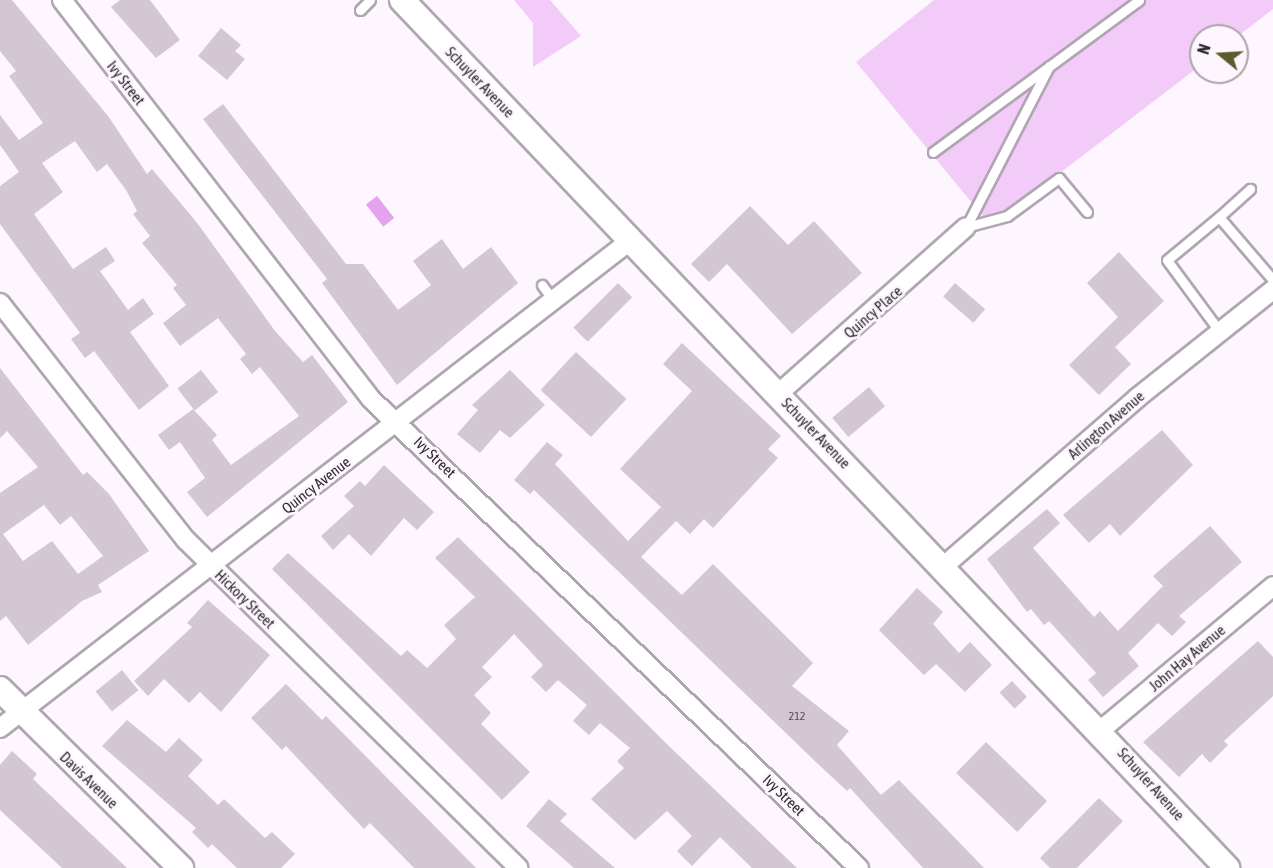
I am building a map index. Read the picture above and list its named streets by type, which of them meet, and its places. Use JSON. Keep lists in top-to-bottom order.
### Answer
{
  "streets": {
    "main road": ["Schuyler Avenue", "Davis Avenue"],
    "street": [
      "Ivy Street",
      "Quincy Place",
      "Arlington Avenue",
      "Quincy Avenue",
      "Hickory Street",
      "John Hay Avenue"
    ]
  },
  "crossings": [
    ["Schuyler Avenue", "Quincy Place"],
    ["Schuyler Avenue", "Arlington Avenue"],
    ["Schuyler Avenue", "Quincy Avenue"],
    ["Schuyler Avenue", "John Hay Avenue"],
    ["Ivy Street", "Quincy Avenue"],
    ["Quincy Avenue", "Hickory Street"],
    ["Quincy Avenue", "Davis Avenue"]
  ],
  "house_numbers": ["212"],
  "north": "left"
}
